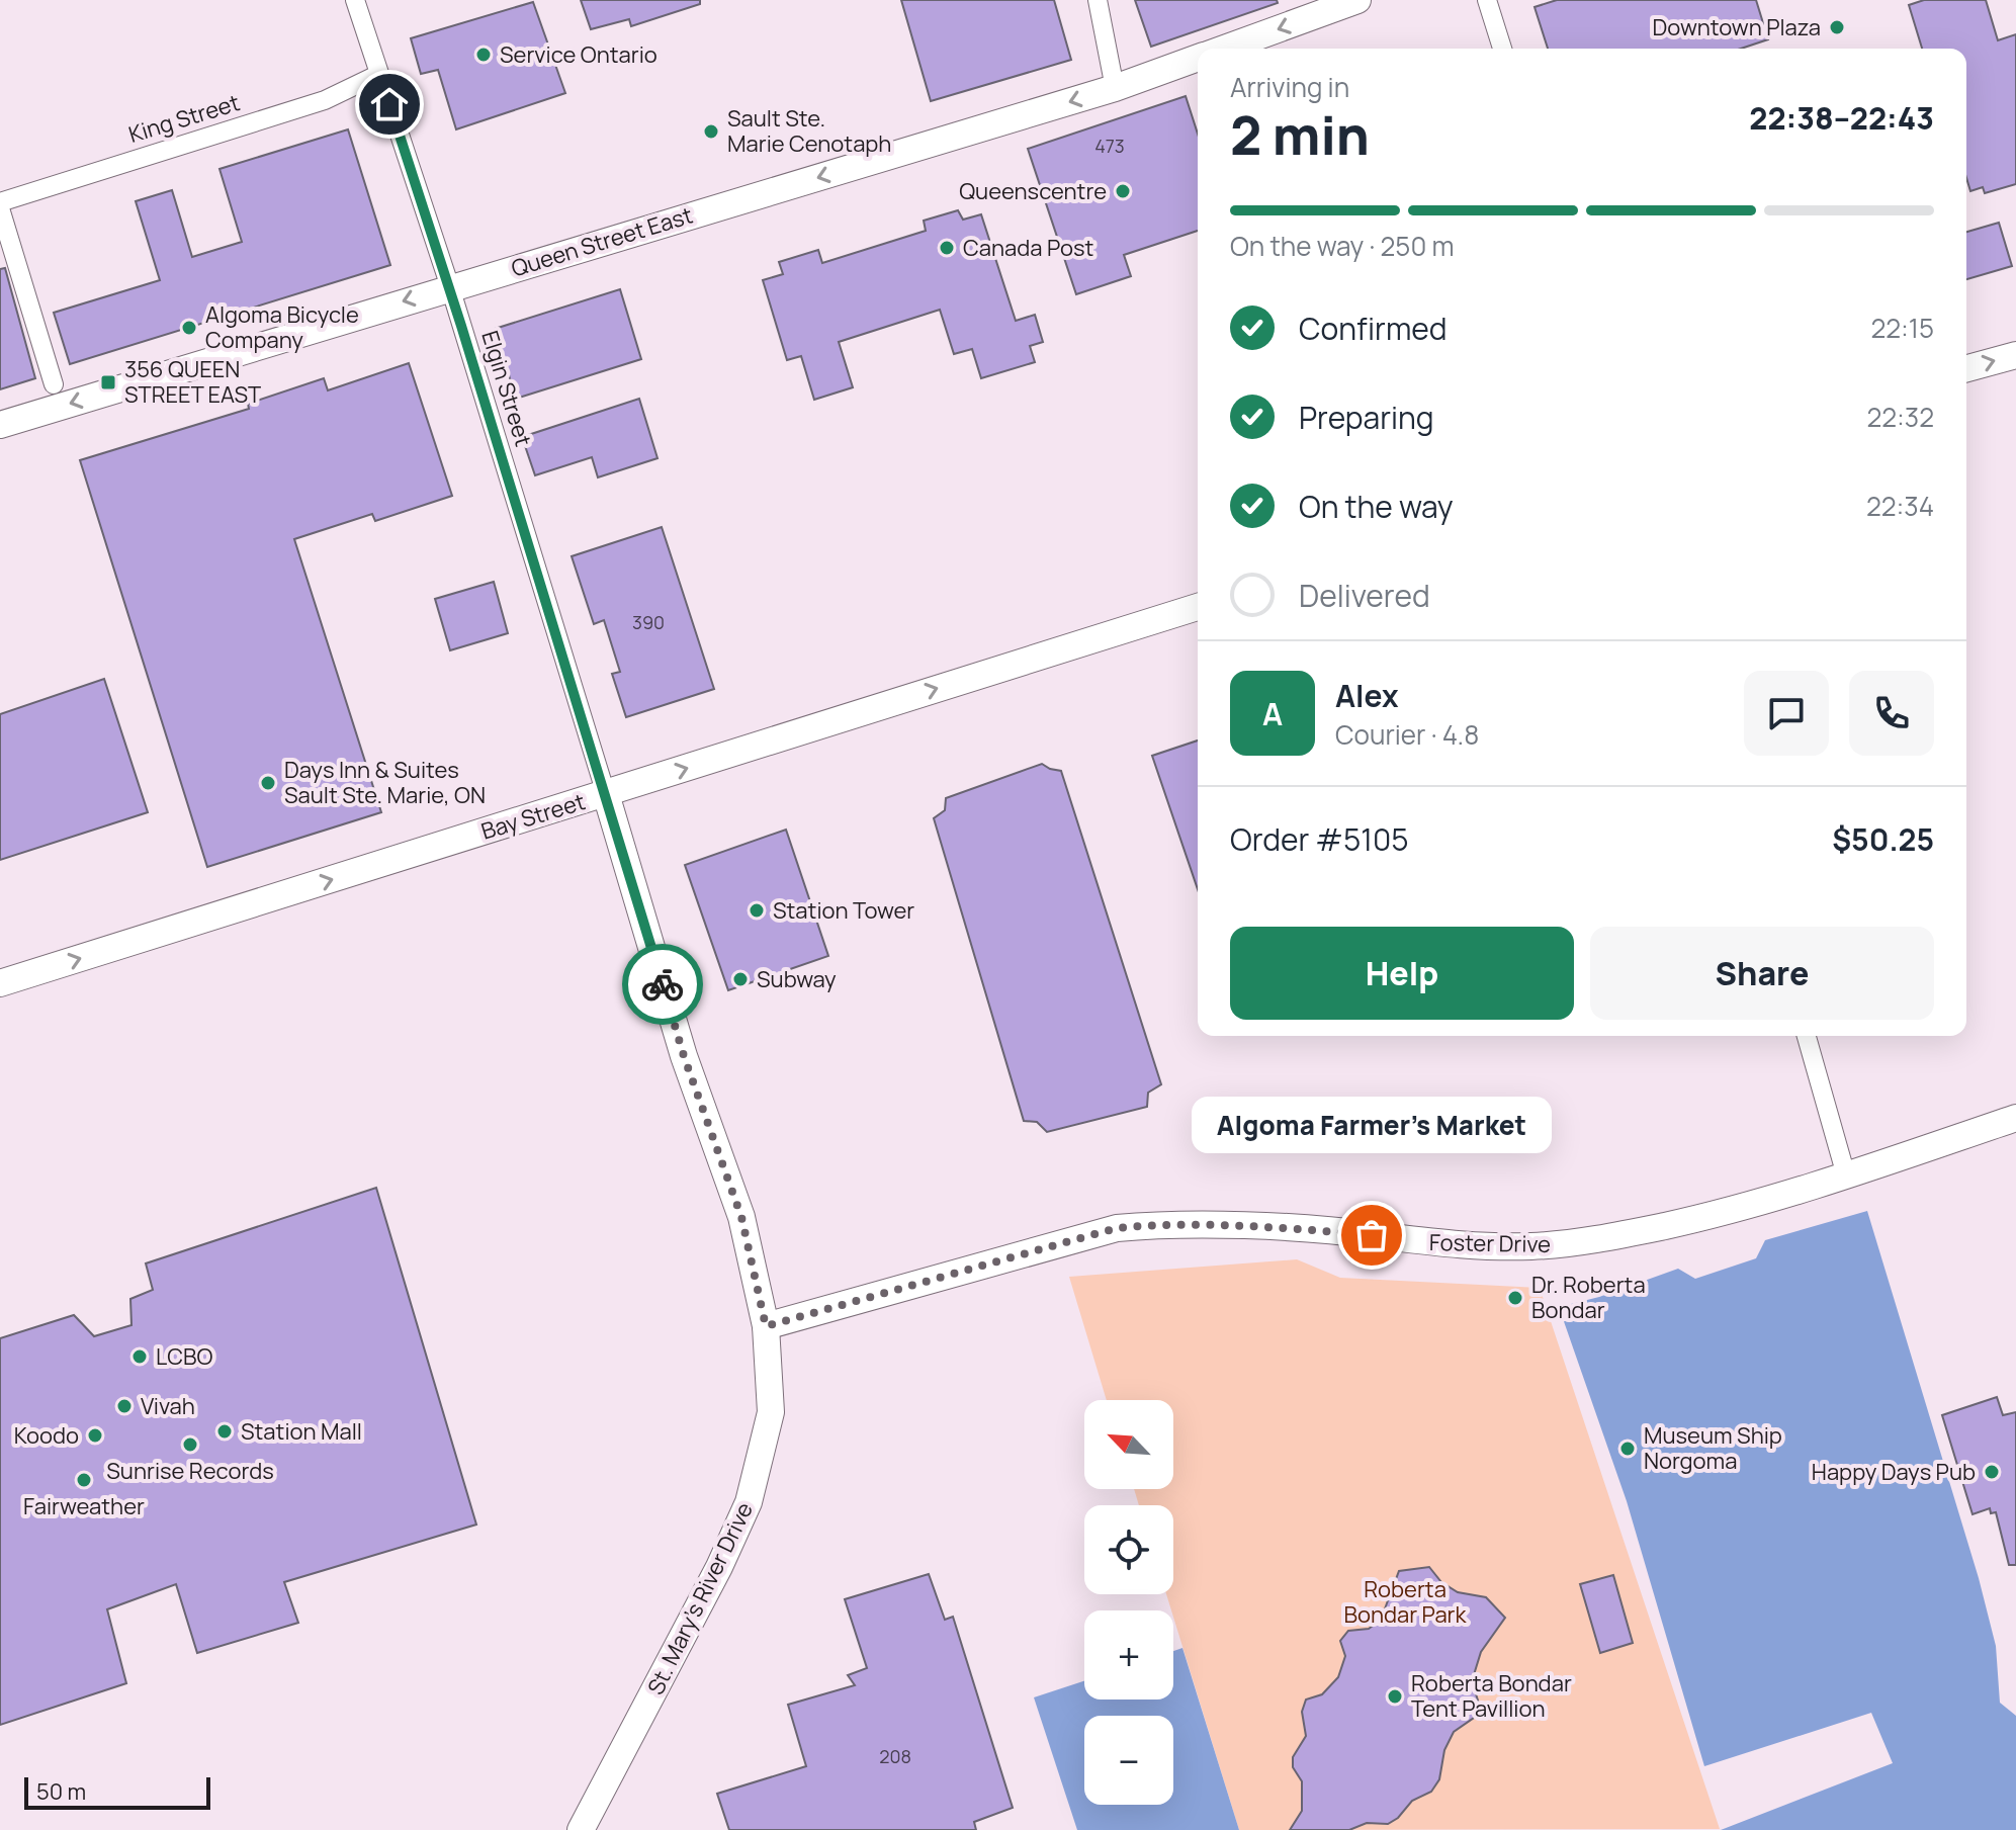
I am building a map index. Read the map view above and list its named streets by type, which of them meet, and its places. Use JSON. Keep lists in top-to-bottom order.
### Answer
{
  "streets": {
    "main road": [
      "Queen Street East",
      "Bay Street",
      "Foster Drive",
      "St. Mary's River Drive"
    ],
    "street": ["King Street", "Elgin Street"]
  },
  "crossings": [
    ["King Street", "Elgin Street"],
    ["Queen Street East", "Elgin Street"],
    ["Elgin Street", "Bay Street"],
    ["Elgin Street", "St. Mary's River Drive"],
    ["Bay Street", "St. Mary's River Drive"],
    ["Foster Drive", "St. Mary's River Drive"]
  ],
  "one_way": ["Queen Street East", "Bay Street"],
  "parks": ["Roberta Bondar Park"],
  "places": {
    "other": [
      "Downtown Plaza",
      "Service Ontario",
      "Sault Ste. Marie Cenotaph",
      "Queenscentre",
      "Canada Post",
      "Algoma Bicycle Company",
      "Days Inn & Suites Sault Ste. Marie, ON",
      "Station Tower",
      "Subway",
      "Algoma Farmer's Market",
      "Dr. Roberta Bondar",
      "LCBO",
      "Vivah",
      "Station Mall",
      "Koodo",
      "Sunrise Records",
      "Museum Ship Norgoma",
      "Happy Days Pub",
      "Fairweather",
      "Roberta Bondar Tent Pavillion"
    ],
    "transit": ["356 QUEEN STREET EAST"]
  },
  "house_numbers": ["473", "390", "208"],
  "scale_bar": "50 m",
  "north": "top left",
  "page": {
    "heading": ["2 min", "Arriving in", "22:38–22:43"],
    "panel": [
      "Alex",
      "Courier · 4.8",
      "Order #5105",
      "$50.25"
    ],
    "bar": "On the way · 250 m",
    "list": [
      ["Confirmed", "22:15"],
      ["Preparing", "22:32"],
      ["On the way", "22:34"],
      "Delivered"
    ],
    "round": "A",
    "buttons": ["Help", "Share"],
    "bubble": "Algoma Farmer's Market",
    "map_buttons": ["+", "−"],
    "scale": "50 m"
  }
}
